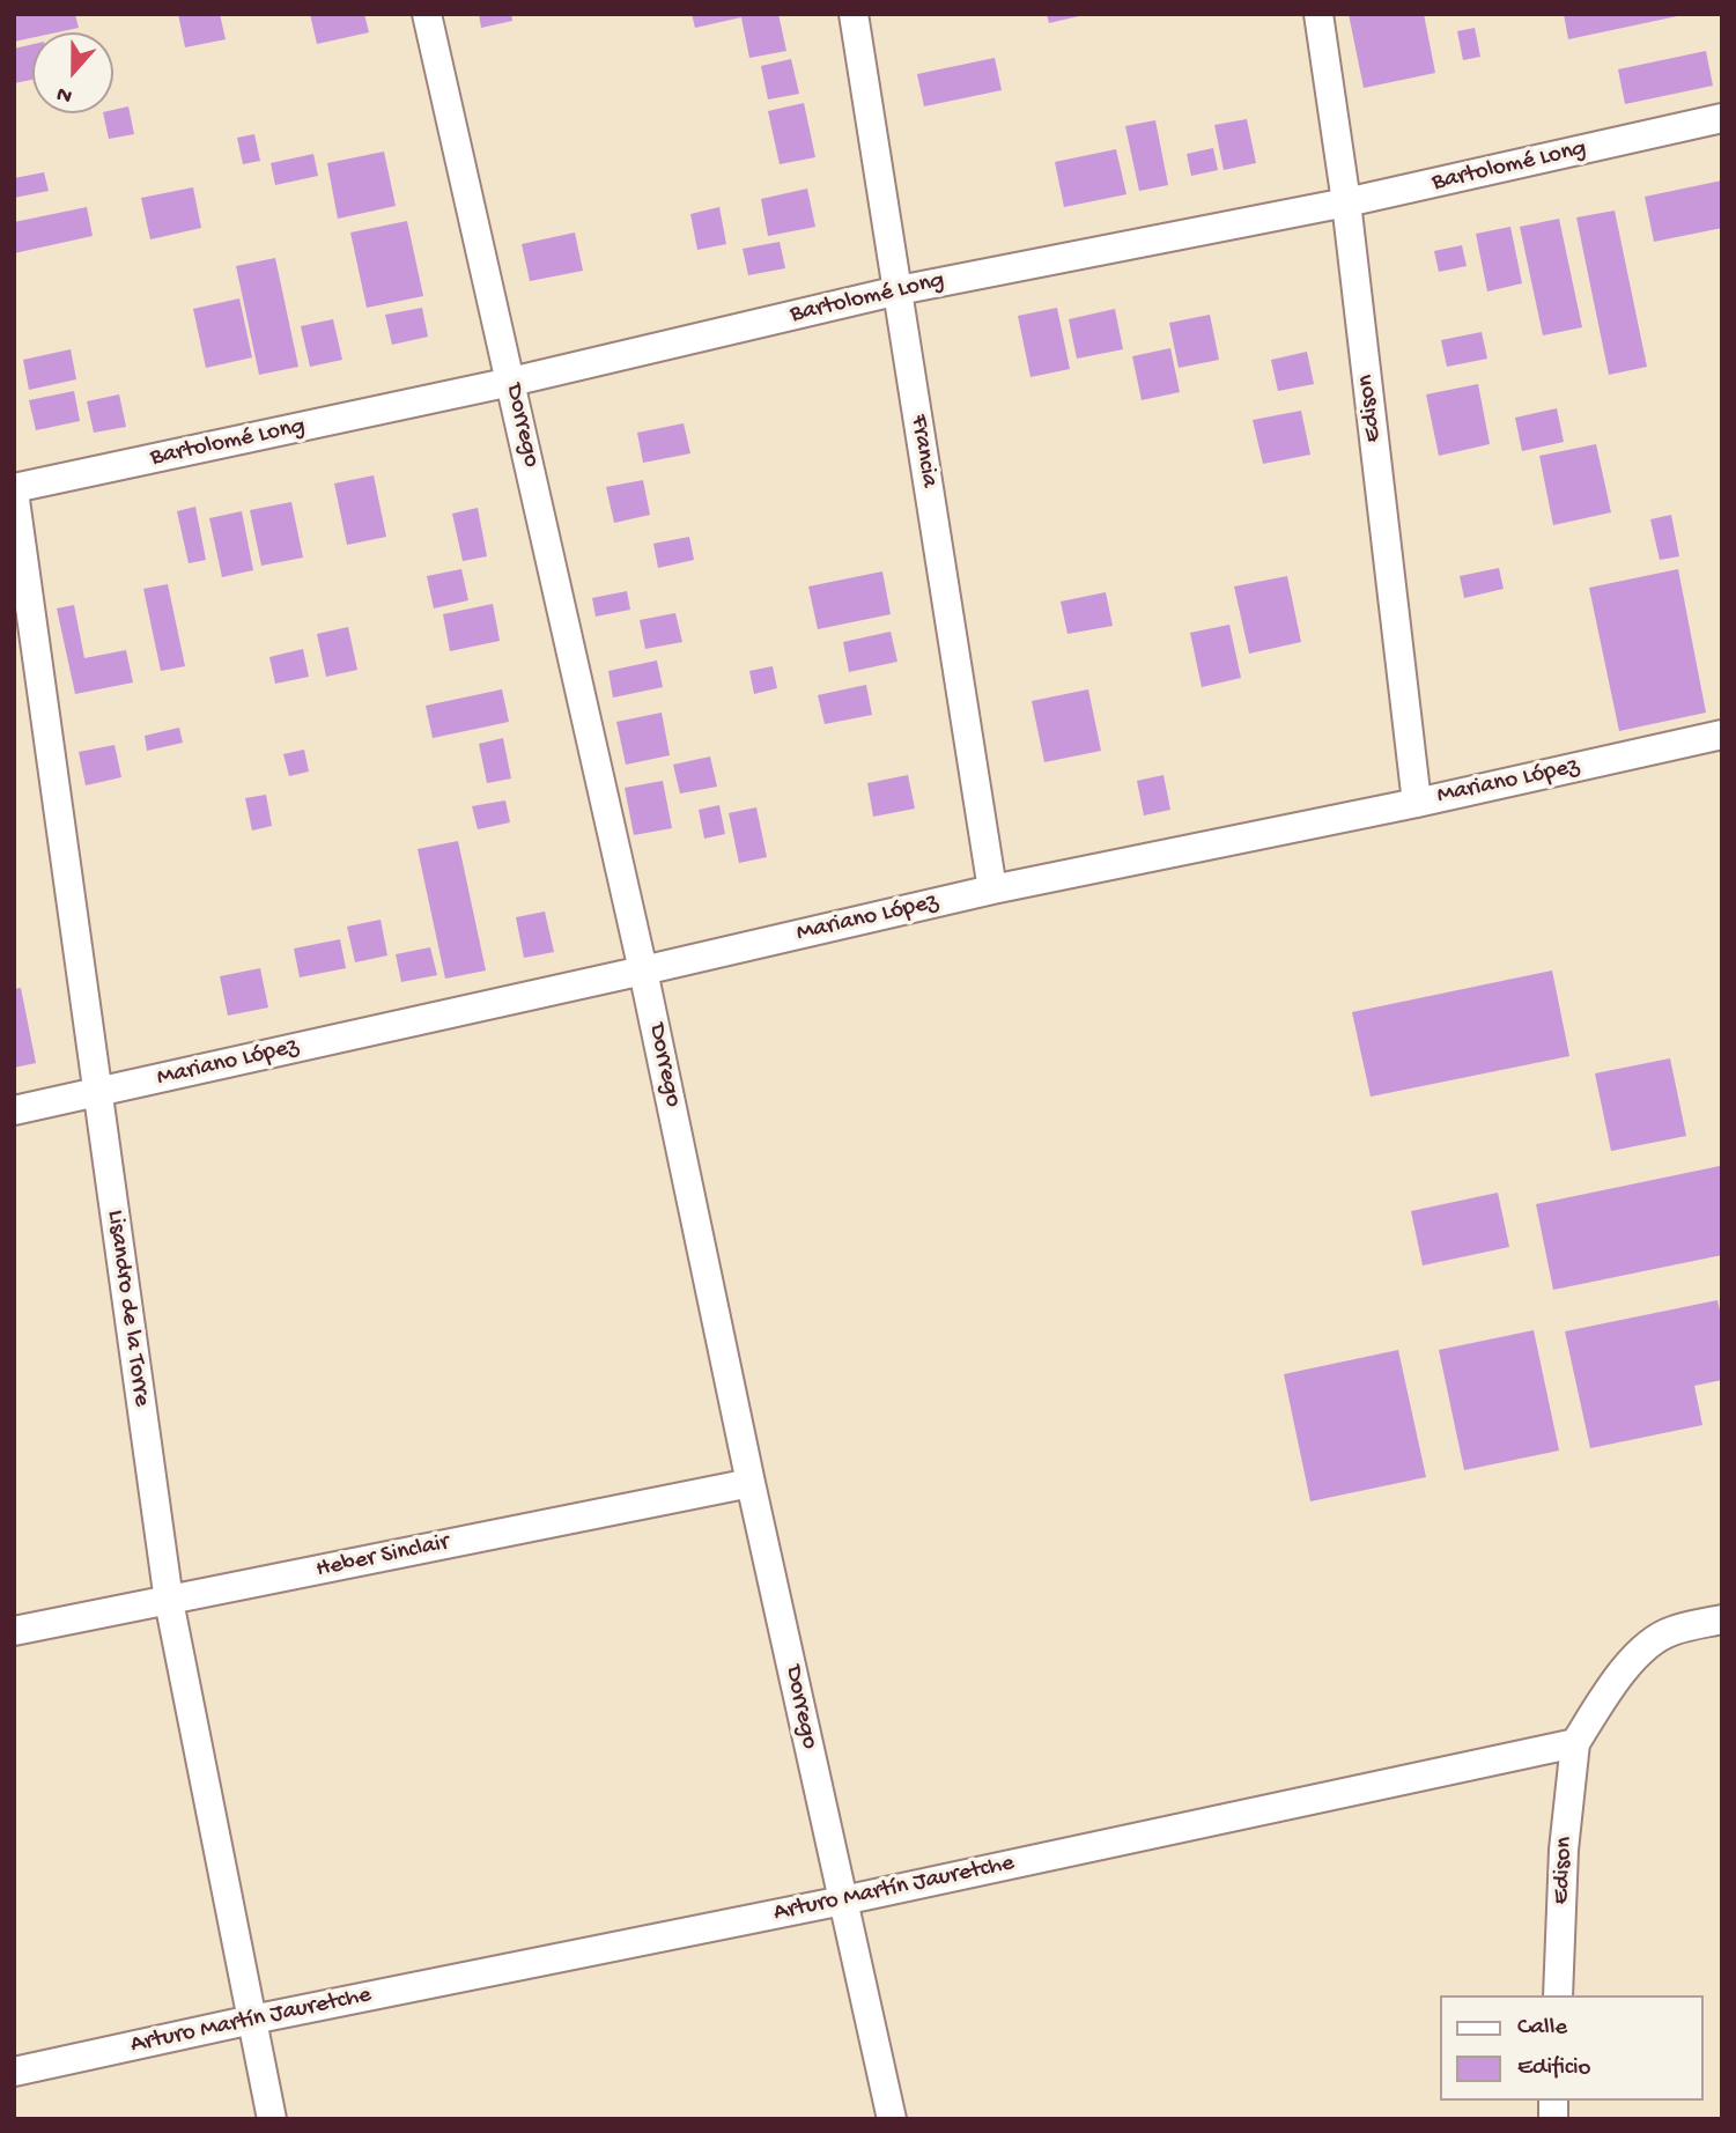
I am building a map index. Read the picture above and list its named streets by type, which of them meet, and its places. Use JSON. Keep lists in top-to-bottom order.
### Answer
{
  "streets": {
    "street": [
      "Bartolomé Long",
      "Edison",
      "Dorrego",
      "Francia",
      "Mariano López",
      "Lisandro de la Torre",
      "Heber Sinclair",
      "Arturo Martín Jauretche"
    ]
  },
  "crossings": [
    ["Bartolomé Long", "Edison"],
    ["Bartolomé Long", "Dorrego"],
    ["Bartolomé Long", "Francia"],
    ["Bartolomé Long", "Lisandro de la Torre"],
    ["Edison", "Mariano López"],
    ["Edison", "Arturo Martín Jauretche"],
    ["Dorrego", "Mariano López"],
    ["Dorrego", "Heber Sinclair"],
    ["Dorrego", "Arturo Martín Jauretche"],
    ["Francia", "Mariano López"],
    ["Mariano López", "Lisandro de la Torre"],
    ["Lisandro de la Torre", "Heber Sinclair"],
    ["Lisandro de la Torre", "Arturo Martín Jauretche"]
  ],
  "legend": ["Calle", "Edificio"],
  "north": "bottom"
}
